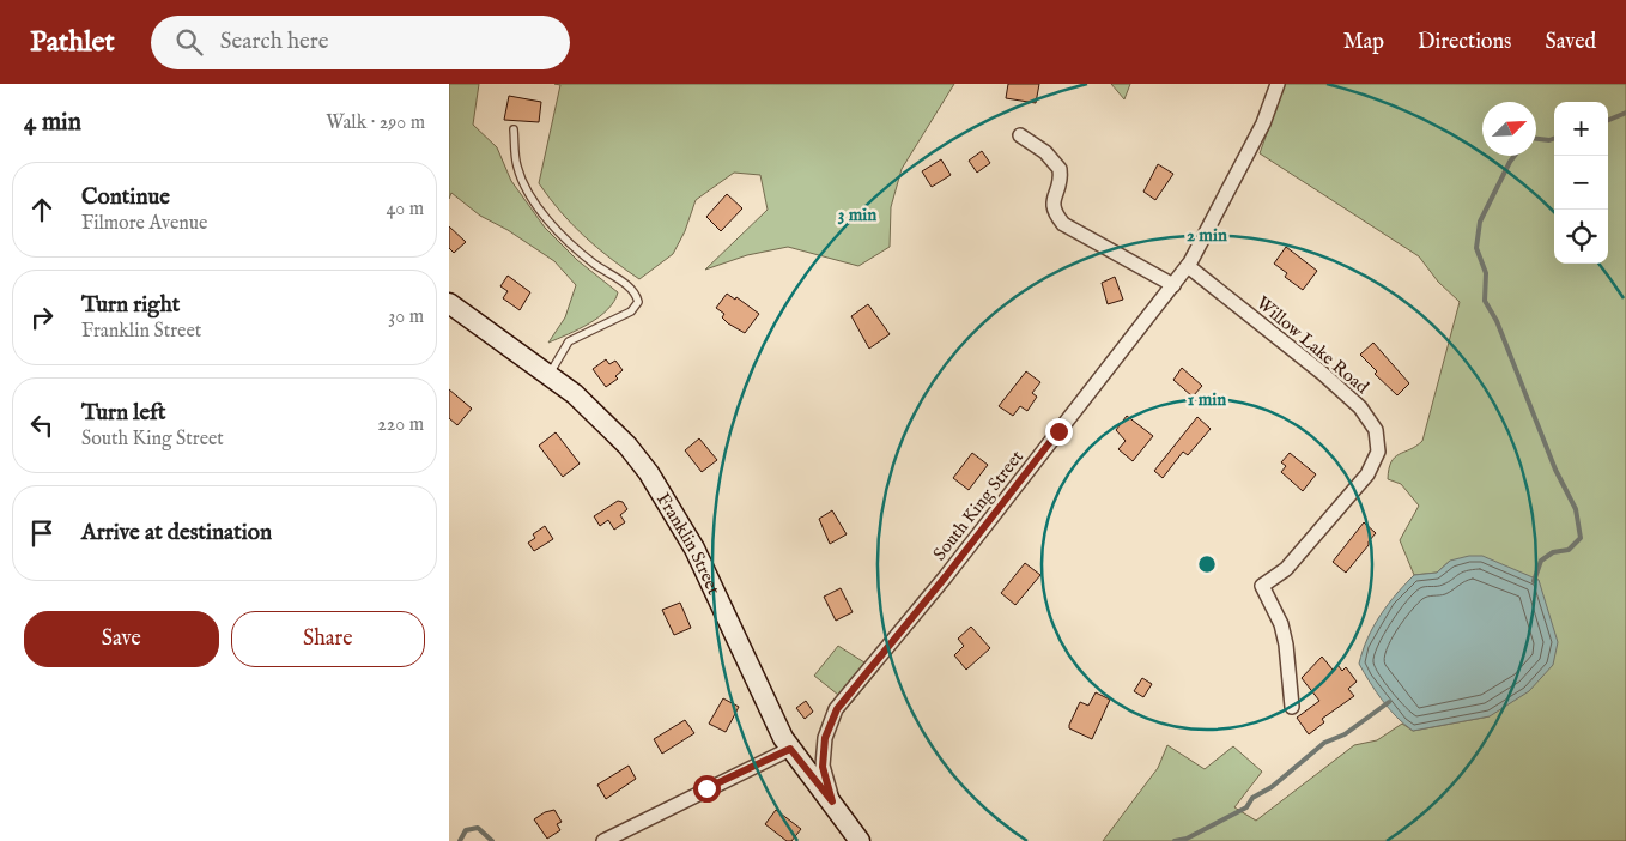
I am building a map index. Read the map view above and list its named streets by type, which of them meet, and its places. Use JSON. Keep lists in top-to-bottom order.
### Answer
{
  "streets": {
    "main road": ["Franklin Street"],
    "street": ["Willow Lake Road", "South King Street"]
  },
  "crossings": [
    ["Willow Lake Road", "South King Street"],
    ["South King Street", "Franklin Street"]
  ],
  "north": "top right",
  "page": {
    "header": "Pathlet",
    "search": "Search here",
    "nav": ["Map", "Directions", "Saved"],
    "heading": ["4 min", "Walk · 290 m"],
    "map_buttons": ["+", "−"],
    "list": [
      ["Continue", "Filmore Avenue", "40 m"],
      ["Turn right", "Franklin Street", "30 m"],
      ["Turn left", "South King Street", "220 m"],
      "Arrive at destination"
    ],
    "buttons": ["Save", "Share"]
  },
  "rings": ["3 min", "2 min", "1 min"]
}
